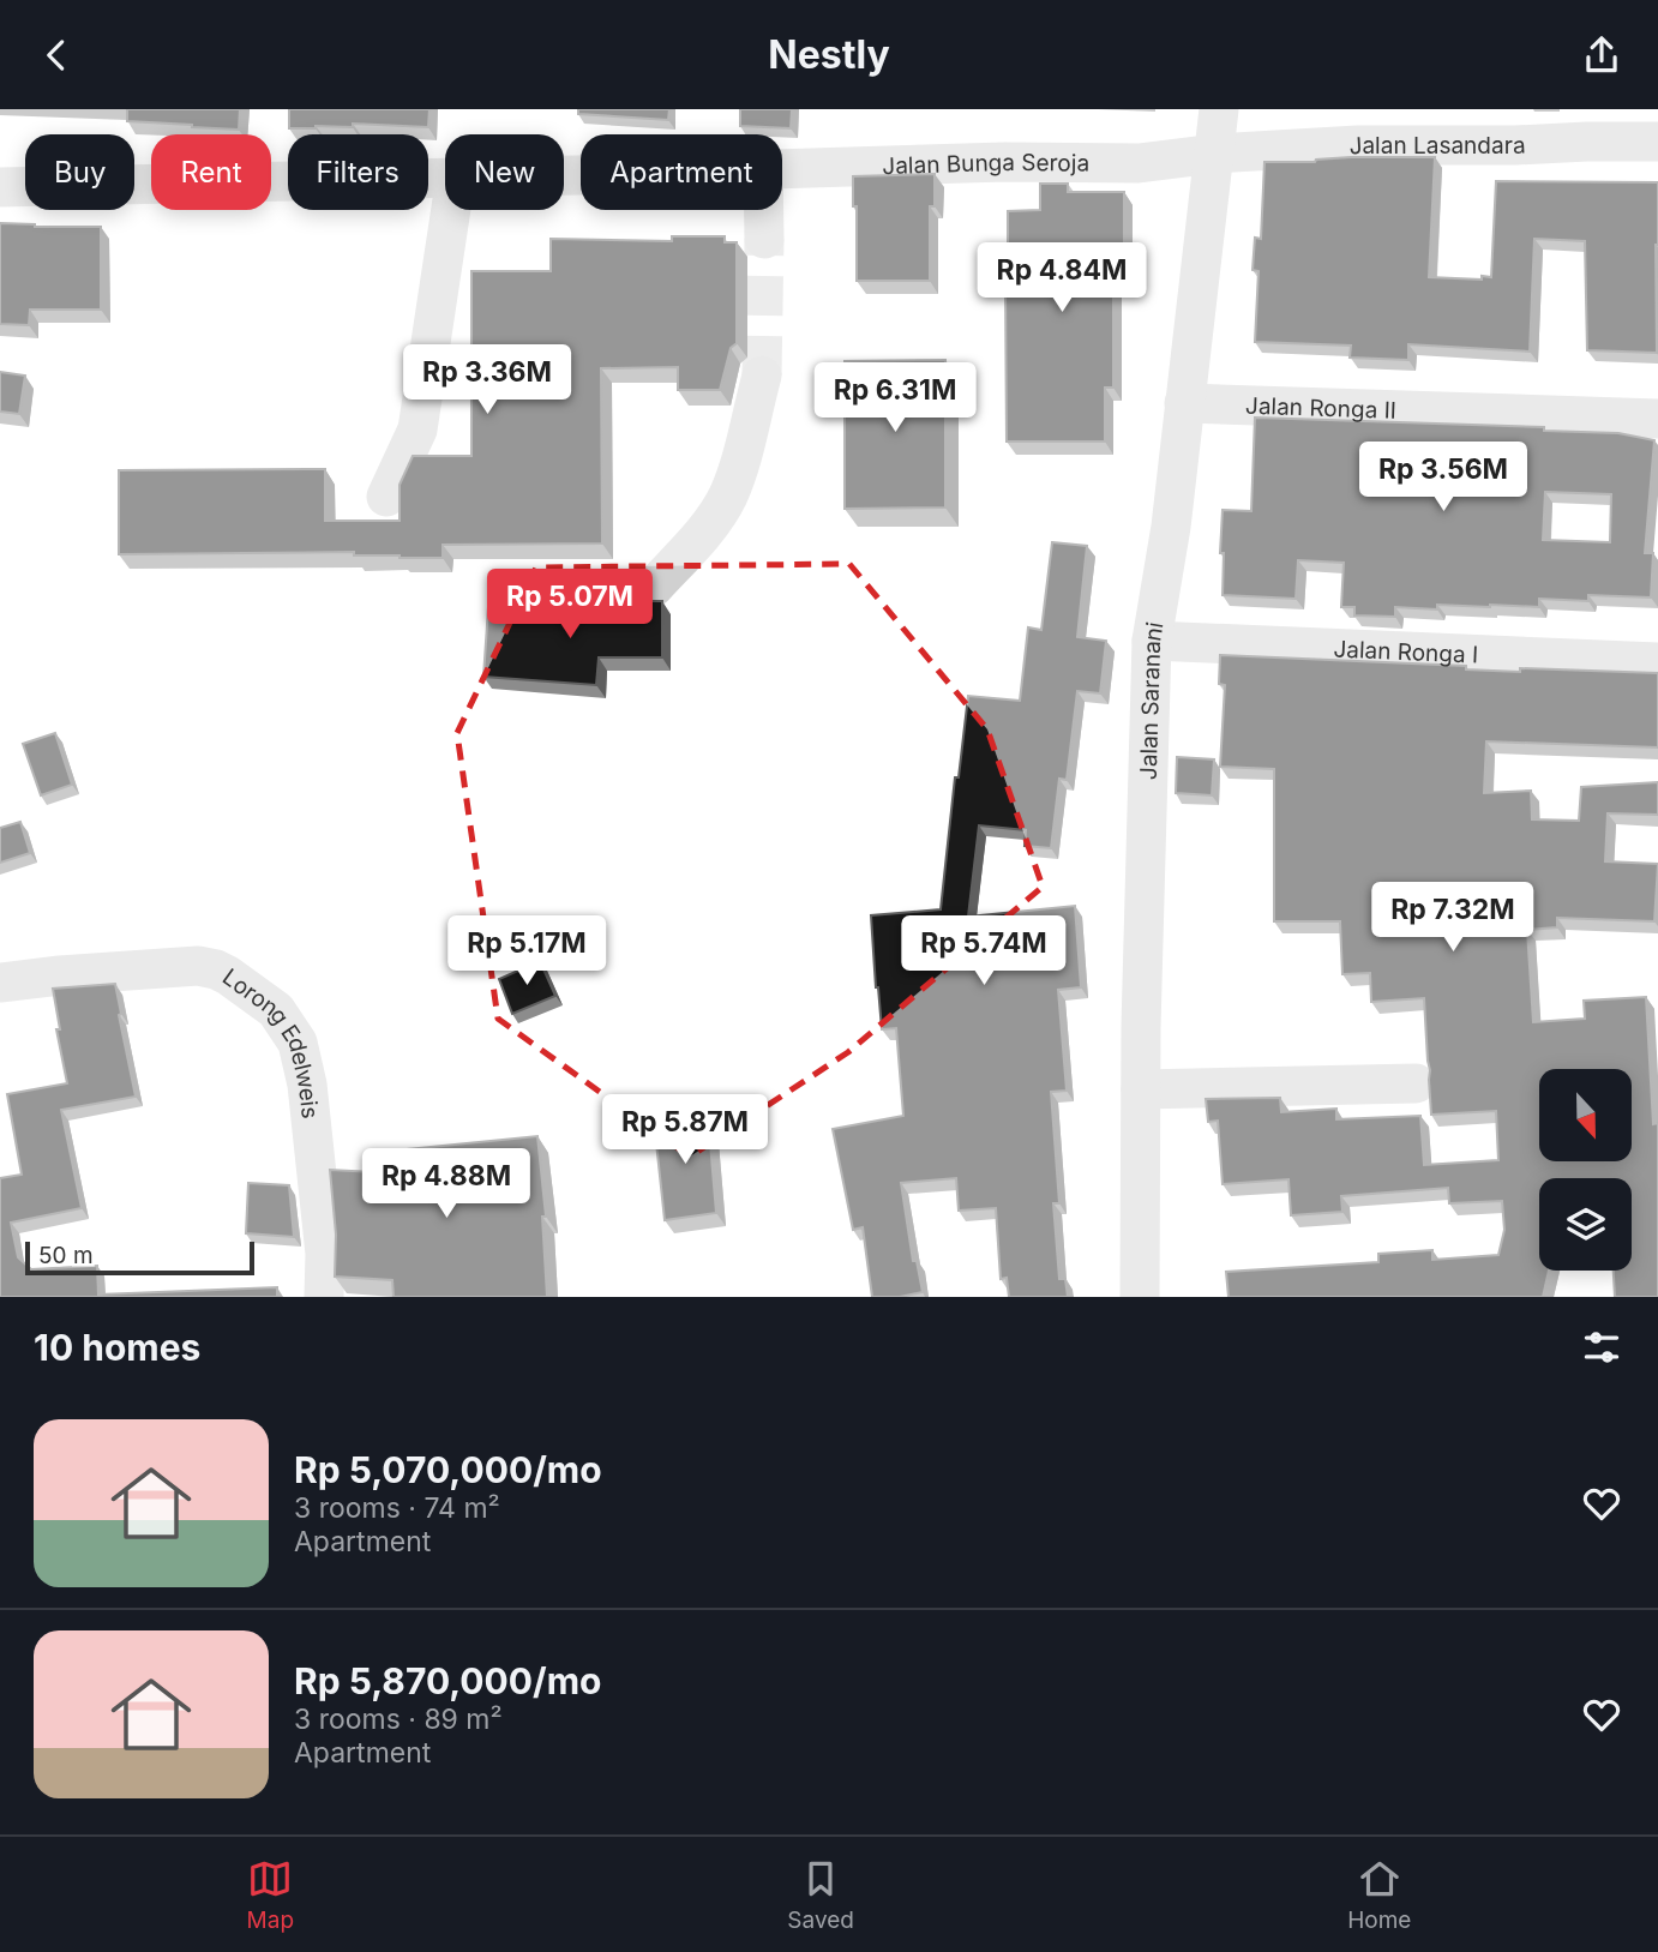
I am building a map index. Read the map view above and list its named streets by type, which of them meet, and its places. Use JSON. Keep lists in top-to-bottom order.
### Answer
{
  "streets": {
    "street": [
      "Jalan Lasandara",
      "Jalan Bunga Seroja",
      "Jalan Ronga II",
      "Jalan Ronga I",
      "Jalan Saranani",
      "Lorong Edelweis"
    ]
  },
  "crossings": [
    ["Jalan Lasandara", "Jalan Bunga Seroja"],
    ["Jalan Lasandara", "Jalan Saranani"],
    ["Jalan Bunga Seroja", "Jalan Saranani"],
    ["Jalan Ronga II", "Jalan Saranani"],
    ["Jalan Ronga I", "Jalan Saranani"]
  ],
  "scale_bar": "50 m",
  "north": "bottom",
  "page": {
    "header": "Nestly",
    "chip": [
      "Buy",
      "Rent",
      "Filters",
      "New",
      "Apartment"
    ],
    "price": [
      "Rp 4.84M",
      "Rp 3.36M",
      "Rp 6.31M",
      "Rp 3.56M",
      "Rp 5.07M",
      "Rp 7.32M",
      "Rp 5.17M",
      "Rp 5.74M",
      "Rp 5.87M",
      "Rp 4.88M"
    ],
    "scale": "50 m",
    "heading": "10 homes",
    "list": [
      {
        "name": "Rp 5,070,000/mo",
        "note": "3 rooms · 74 m² · Apartment"
      },
      {
        "name": "Rp 5,870,000/mo",
        "note": "3 rooms · 89 m² · Apartment"
      }
    ],
    "tabs": ["Map", "Saved", "Home"]
  }
}
